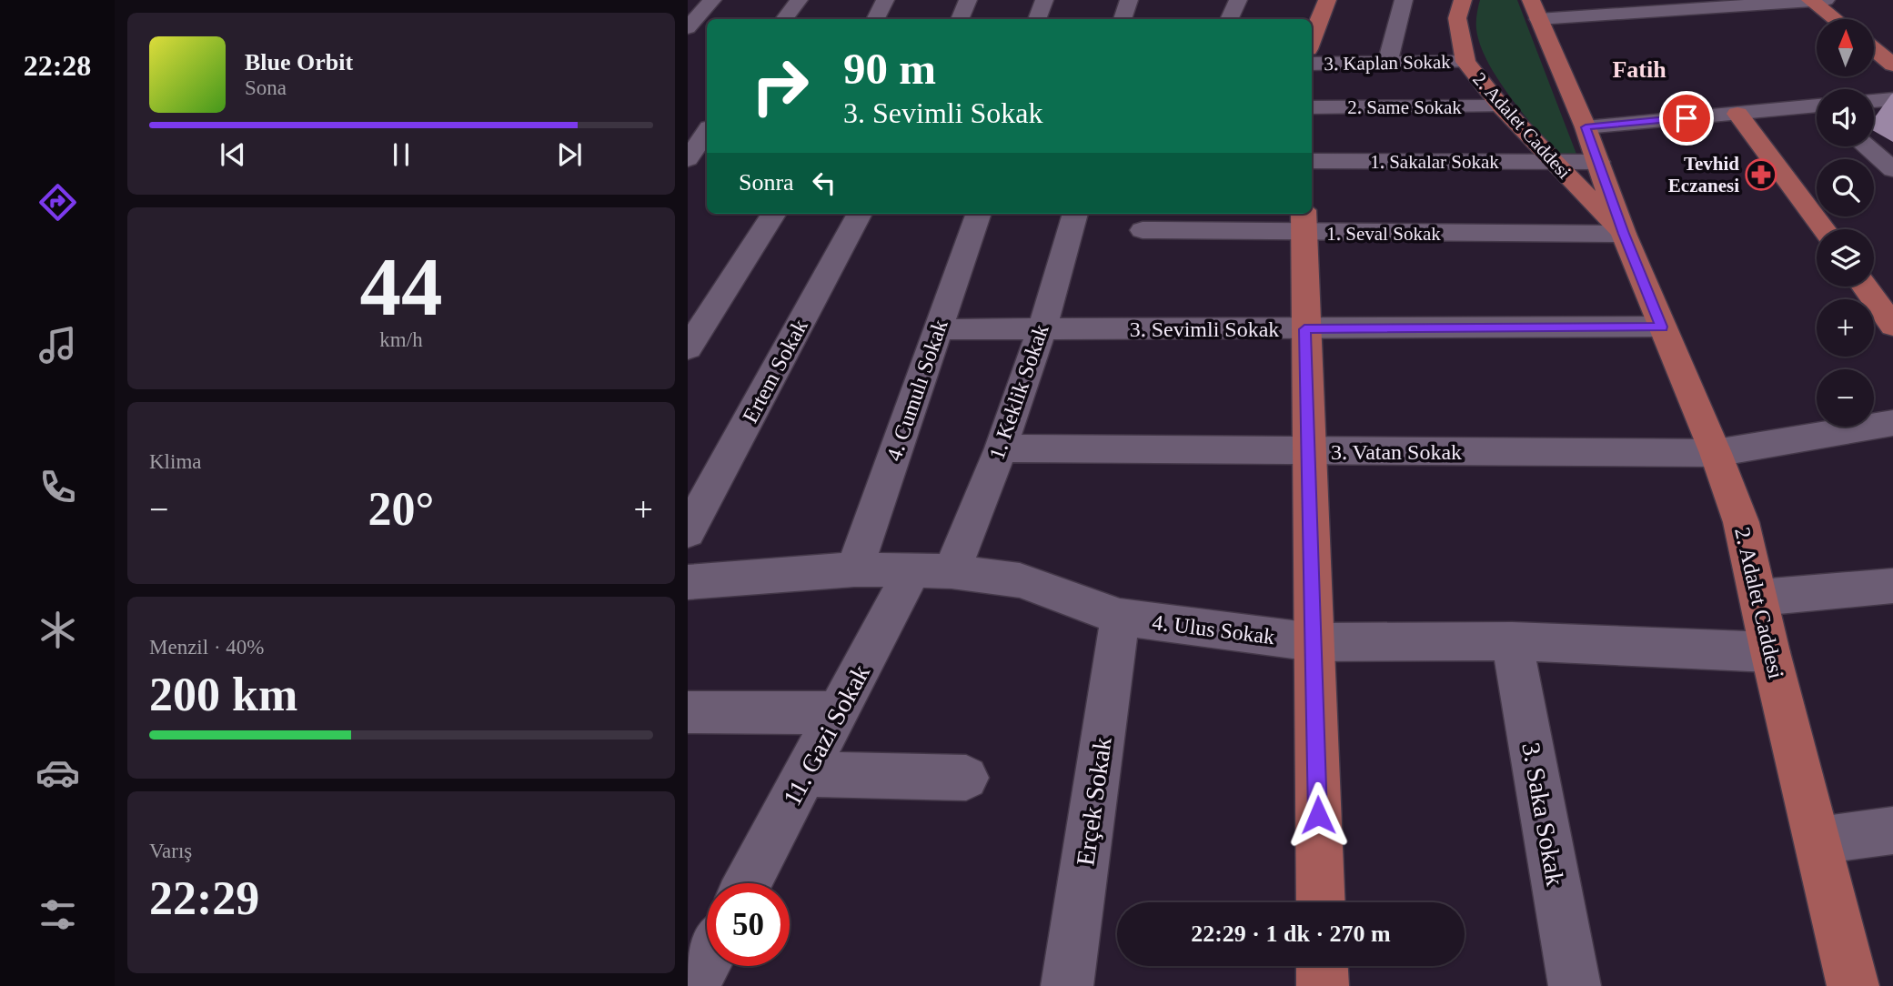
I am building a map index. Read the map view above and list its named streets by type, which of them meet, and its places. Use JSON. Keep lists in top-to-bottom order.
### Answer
{
  "streets": {
    "main road": ["2. Adalet Caddesi"],
    "street": [
      "3. Kaplan Sokak",
      "2. Same Sokak",
      "1. Sakalar Sokak",
      "1. Seval Sokak",
      "3. Sevimli Sokak",
      "Ertem Sokak",
      "4. Cumulı Sokak",
      "1. Keklik Sokak",
      "3. Vatan Sokak",
      "4. Ulus Sokak",
      "11. Gazi Sokak",
      "Erçek Sokak",
      "3. Saka Sokak"
    ]
  },
  "crossings": [
    ["3. Kaplan Sokak", "2. Adalet Caddesi"],
    ["2. Same Sokak", "2. Adalet Caddesi"],
    ["2. Adalet Caddesi", "1. Sakalar Sokak"],
    ["2. Adalet Caddesi", "1. Seval Sokak"],
    ["2. Adalet Caddesi", "3. Sevimli Sokak"],
    ["2. Adalet Caddesi", "3. Vatan Sokak"],
    ["2. Adalet Caddesi", "4. Ulus Sokak"],
    ["3. Sevimli Sokak", "4. Cumulı Sokak"],
    ["3. Sevimli Sokak", "1. Keklik Sokak"],
    ["4. Cumulı Sokak", "4. Ulus Sokak"],
    ["1. Keklik Sokak", "3. Vatan Sokak"],
    ["1. Keklik Sokak", "4. Ulus Sokak"],
    ["1. Keklik Sokak", "11. Gazi Sokak"],
    ["4. Ulus Sokak", "11. Gazi Sokak"],
    ["4. Ulus Sokak", "Erçek Sokak"],
    ["4. Ulus Sokak", "3. Saka Sokak"]
  ],
  "districts": ["Fatih"],
  "places": {
    "pharmacy": ["Tevhid Eczanesi"]
  },
  "north": "top",
  "page": {
    "tabs": "22:28",
    "map_buttons": ["+", "−"],
    "turn": ["90 m", "3. Sevimli Sokak"],
    "song": ["Blue Orbit", "Sona"],
    "then": "Sonra",
    "tile": [
      ["44", "km/h"],
      "Klima",
      ["Menzil · 40%", "200 km"],
      ["Varış", "22:29"]
    ],
    "heat": ["−", "20°", "+"],
    "limit": "50",
    "trip": "22:29 · 1 dk · 270 m"
  }
}
